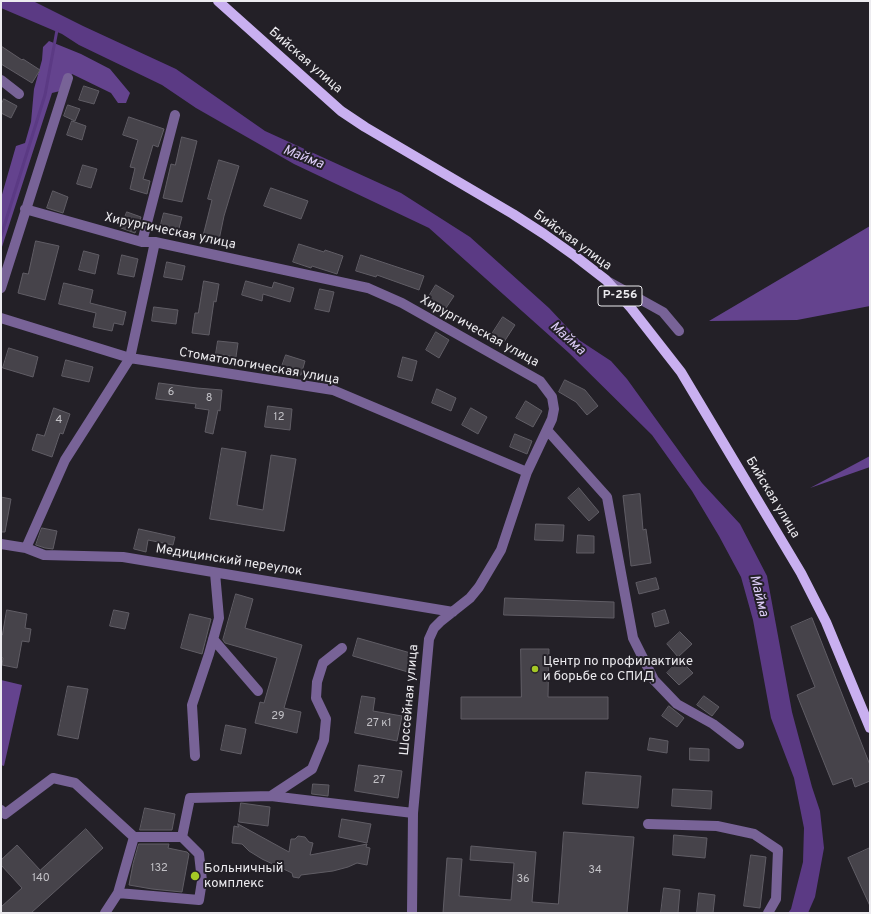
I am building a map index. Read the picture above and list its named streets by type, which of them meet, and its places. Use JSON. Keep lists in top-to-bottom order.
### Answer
{
  "streets": {
    "main road": ["Бийская улица", "Р-256"],
    "street": [
      "Хирургическая улица",
      "Стоматологическая улица",
      "Медицинский переулок",
      "Шоссейная улица"
    ]
  },
  "crossings": [
    ["Хирургическая улица", "Шоссейная улица"],
    ["Стоматологическая улица", "Шоссейная улица"],
    ["Медицинский переулок", "Шоссейная улица"]
  ],
  "water": ["Майма"],
  "places": ["Центр по профилактике и борьбе со СПИД", "Больничный комплекс"],
  "house_numbers": [
    "6",
    "8",
    "12",
    "4",
    "29",
    "27 к1",
    "27",
    "132",
    "34",
    "140",
    "36"
  ]
}
